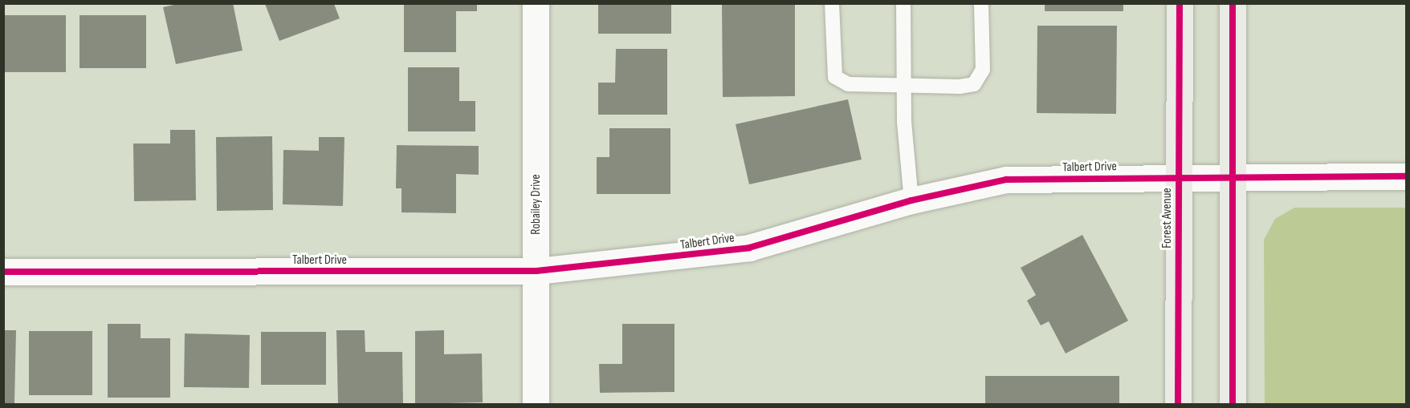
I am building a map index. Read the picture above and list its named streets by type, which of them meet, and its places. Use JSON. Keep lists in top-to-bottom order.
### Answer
{
  "streets": {
    "street": ["Talbert Drive", "Robailey Drive", "Forest Avenue"]
  },
  "crossings": [
    ["Talbert Drive", "Robailey Drive"],
    ["Talbert Drive", "Forest Avenue"]
  ]
}
